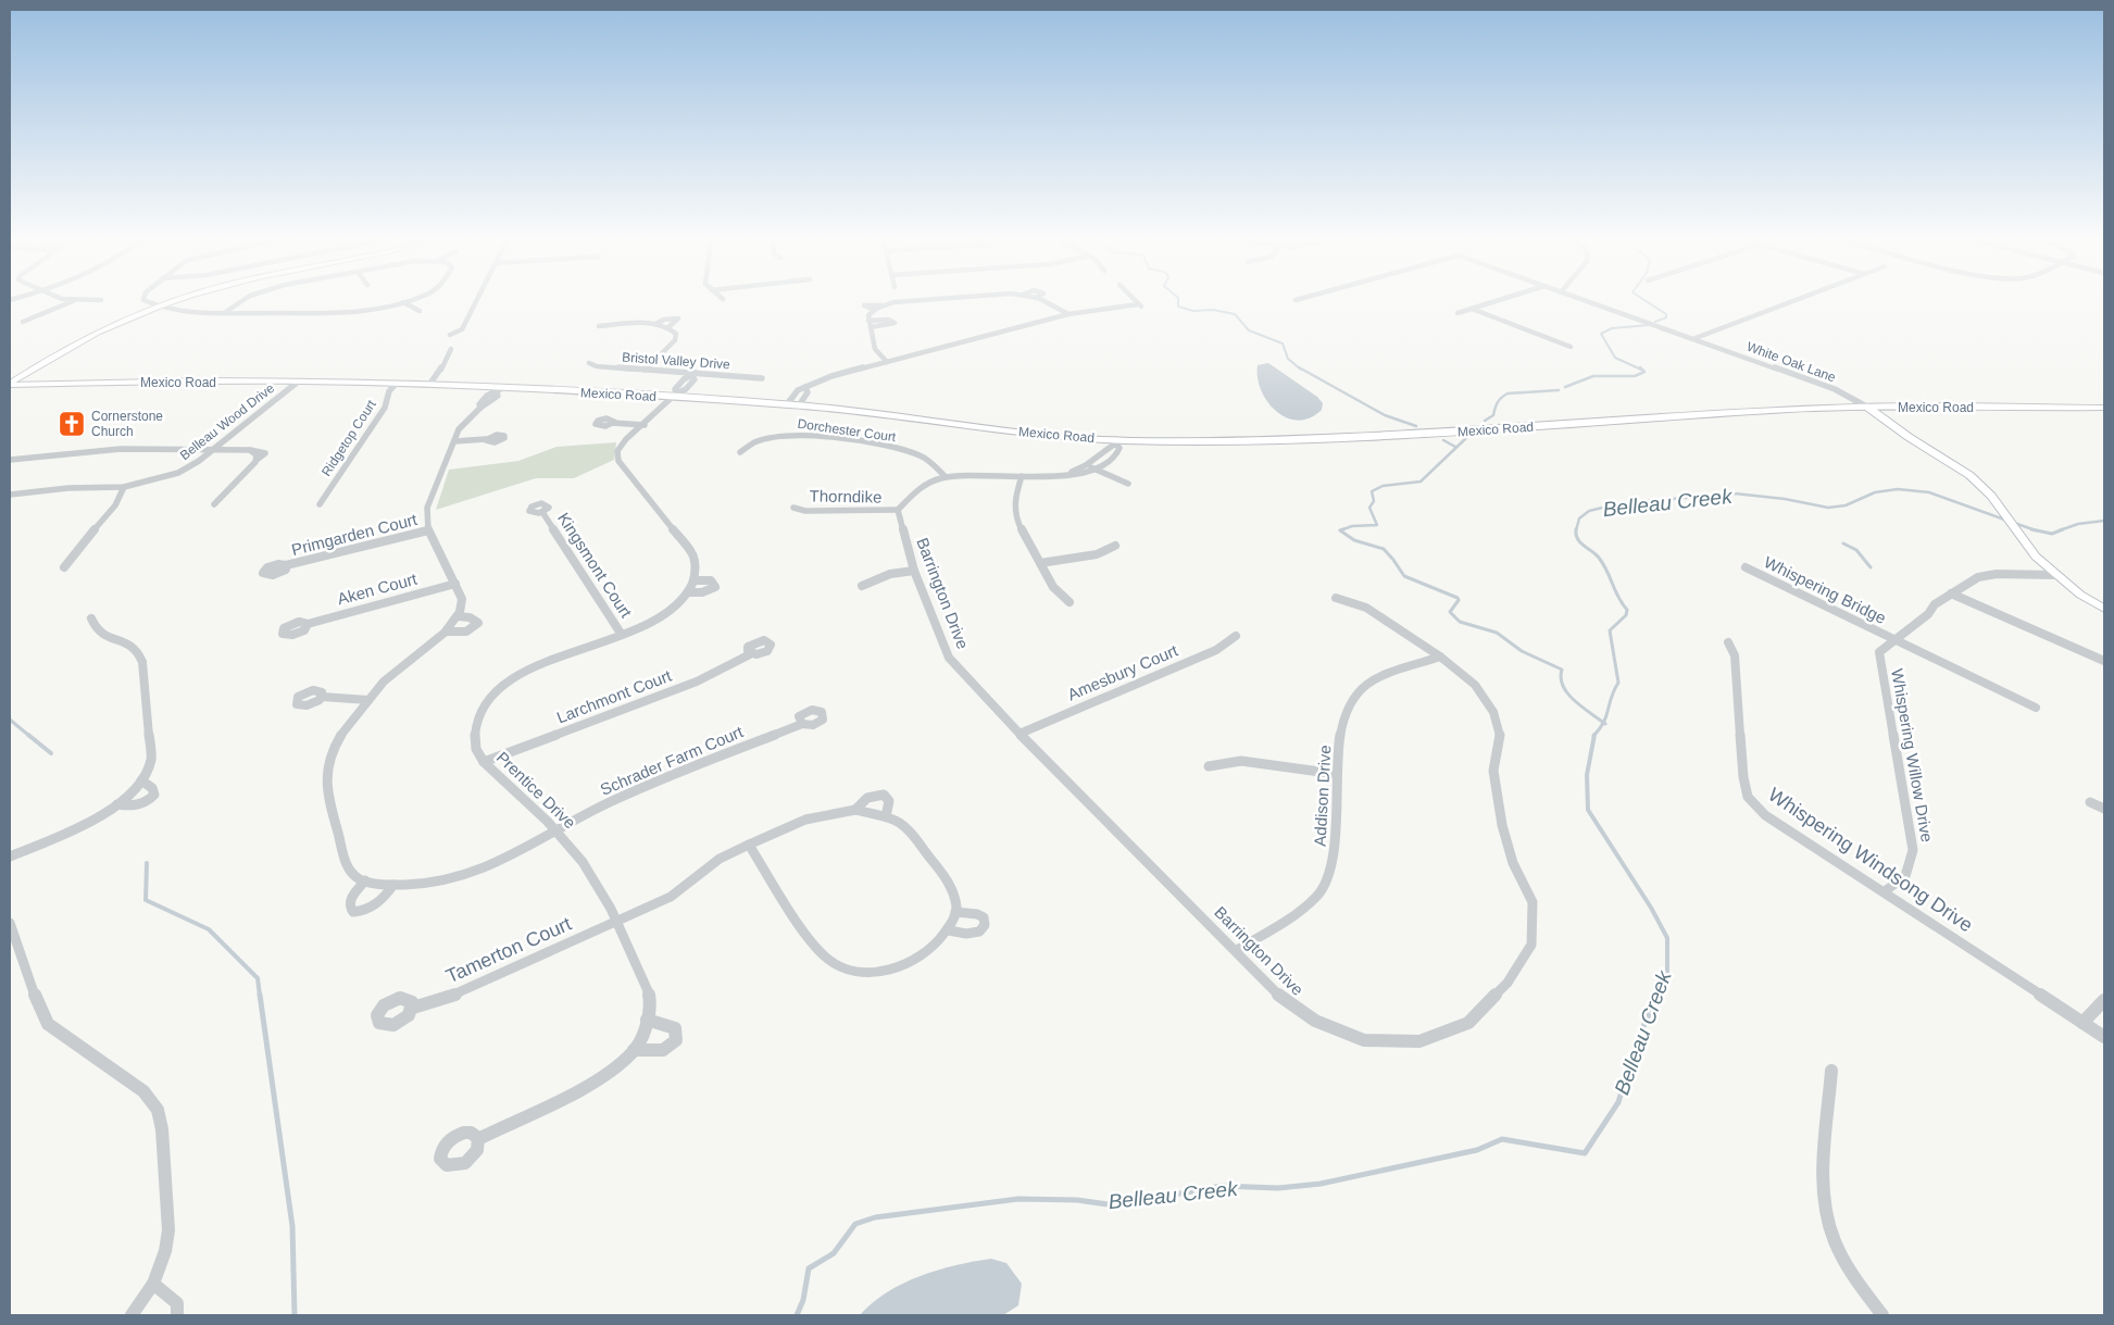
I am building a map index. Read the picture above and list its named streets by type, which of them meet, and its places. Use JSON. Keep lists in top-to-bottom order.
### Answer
{
  "streets": {
    "main road": ["Mexico Road"],
    "street": [
      "Bristol Valley Drive",
      "White Oak Lane",
      "Belleau Wood Drive",
      "Dorchester Court",
      "Ridgetop Court",
      "Thorndike",
      "Primgarden Court",
      "Kingsmont Court",
      "Aken Court",
      "Whispering Bridge",
      "Barrington Drive",
      "Amesbury Court",
      "Larchmont Court",
      "Whispering Willow Drive",
      "Schrader Farm Court",
      "Prentice Drive",
      "Addison Drive",
      "Whispering Windsong Drive",
      "Tamerton Court"
    ]
  },
  "crossings": [
    ["Bristol Valley Drive", "Prentice Drive"],
    ["White Oak Lane", "Mexico Road"],
    ["Mexico Road", "Belleau Wood Drive"],
    ["Mexico Road", "Ridgetop Court"],
    ["Mexico Road", "Prentice Drive"],
    ["Thorndike", "Barrington Drive"],
    ["Kingsmont Court", "Prentice Drive"],
    ["Whispering Bridge", "Whispering Willow Drive"],
    ["Barrington Drive", "Amesbury Court"],
    ["Barrington Drive", "Addison Drive"],
    ["Larchmont Court", "Prentice Drive"],
    ["Whispering Willow Drive", "Whispering Windsong Drive"],
    ["Schrader Farm Court", "Prentice Drive"],
    ["Prentice Drive", "Tamerton Court"]
  ],
  "water": ["Belleau Creek"],
  "places": {
    "church": ["Cornerstone Church"]
  }
}
